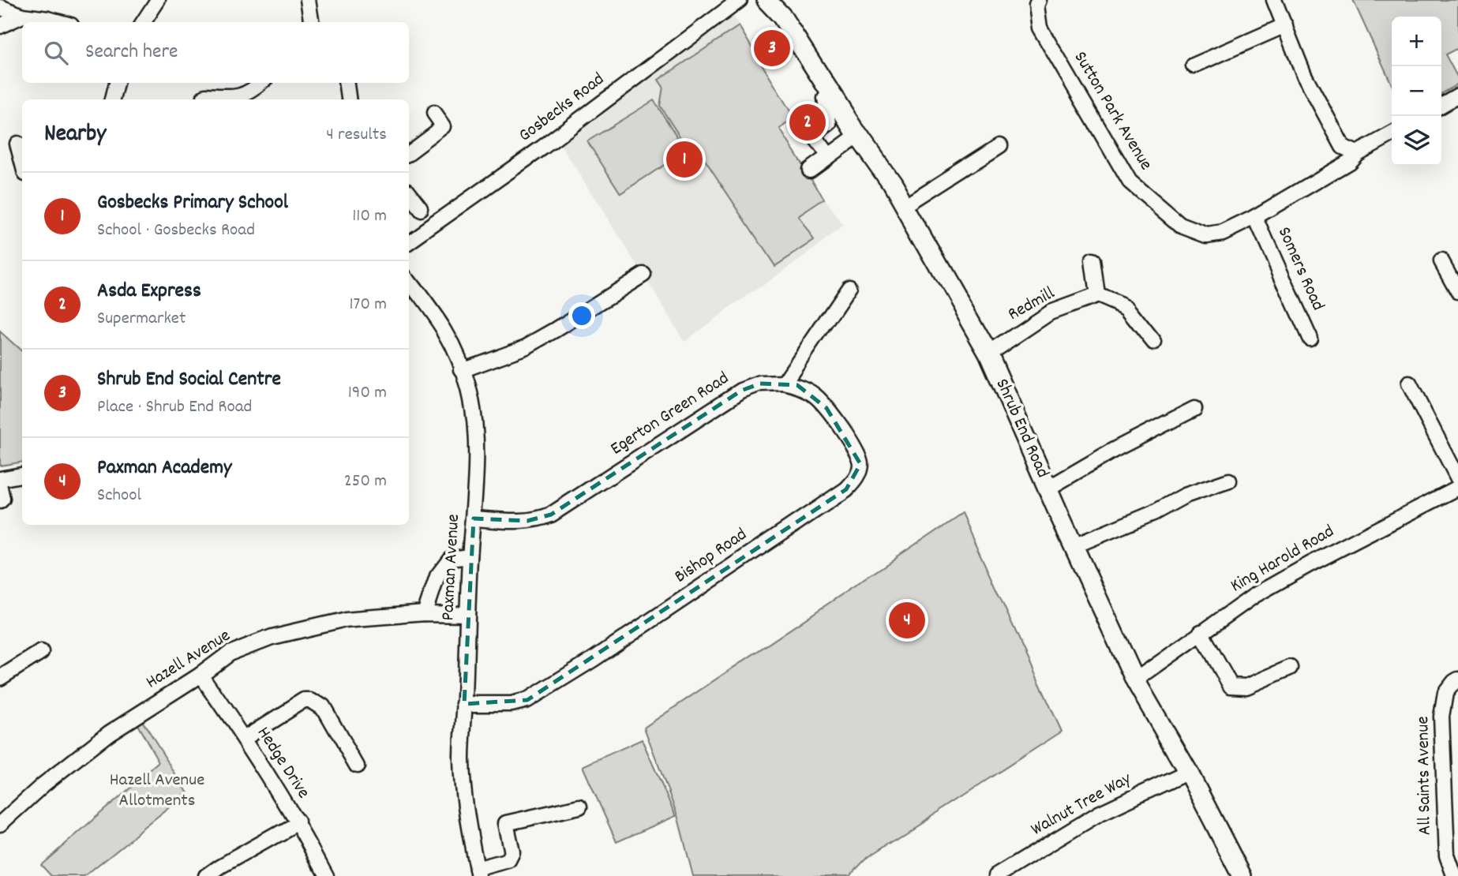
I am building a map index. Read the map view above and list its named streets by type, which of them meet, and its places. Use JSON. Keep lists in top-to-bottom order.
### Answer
{
  "streets": {
    "main road": ["Shrub End Road"],
    "street": [
      "Gosbecks Road",
      "Sutton Park Avenue",
      "Somers Road",
      "Redmill",
      "Egerton Green Road",
      "Bishop Road",
      "King Harold Road",
      "Paxman Avenue",
      "Hazell Avenue",
      "Hedge Drive",
      "All Saints Avenue",
      "Walnut Tree Way"
    ]
  },
  "crossings": [
    ["Sutton Park Avenue", "Somers Road"],
    ["Redmill", "Shrub End Road"],
    ["Egerton Green Road", "Bishop Road"],
    ["Egerton Green Road", "Paxman Avenue"],
    ["Shrub End Road", "King Harold Road"],
    ["Shrub End Road", "Walnut Tree Way"],
    ["Bishop Road", "Paxman Avenue"],
    ["Paxman Avenue", "Hazell Avenue"],
    ["Hazell Avenue", "Hedge Drive"]
  ],
  "parks": ["Hazell Avenue Allotments"],
  "page": {
    "map_buttons": ["+", "−"],
    "search": "Search here",
    "pins": [
      "3",
      "2",
      "1",
      "4"
    ],
    "heading": ["Nearby", "4 results"],
    "list": [
      {
        "mark": "1",
        "name": "Gosbecks Primary School",
        "note": "School · Gosbecks Road",
        "value": "110 m"
      },
      {
        "mark": "2",
        "name": "Asda Express",
        "note": "Supermarket",
        "value": "170 m"
      },
      {
        "mark": "3",
        "name": "Shrub End Social Centre",
        "note": "Place · Shrub End Road",
        "value": "190 m"
      },
      {
        "mark": "4",
        "name": "Paxman Academy",
        "note": "School",
        "value": "250 m"
      }
    ]
  }
}
